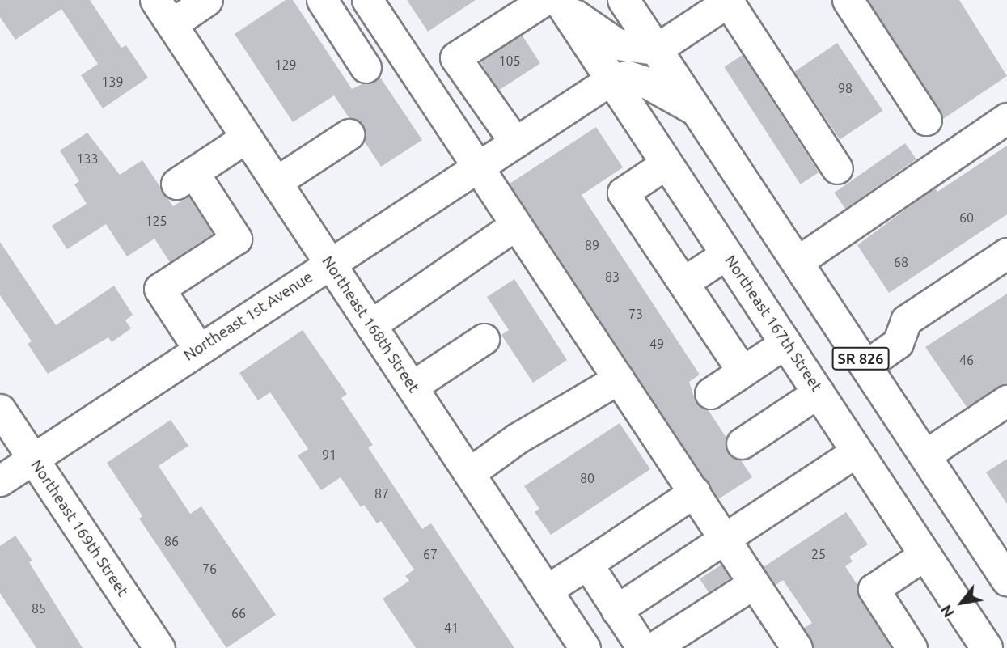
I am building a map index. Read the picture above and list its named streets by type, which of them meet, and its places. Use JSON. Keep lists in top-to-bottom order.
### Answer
{
  "streets": {
    "main road": ["Northeast 167th Street", "SR 826"],
    "street": ["Northeast 1st Avenue", "Northeast 168th Street", "Northeast 169th Street"]
  },
  "crossings": [
    ["Northeast 1st Avenue", "Northeast 167th Street"],
    ["Northeast 1st Avenue", "Northeast 168th Street"],
    ["Northeast 1st Avenue", "Northeast 169th Street"]
  ],
  "house_numbers": [
    "105",
    "129",
    "139",
    "98",
    "133",
    "60",
    "125",
    "89",
    "68",
    "83",
    "73",
    "49",
    "46",
    "91",
    "80",
    "87",
    "86",
    "67",
    "25",
    "76",
    "85",
    "66",
    "41"
  ],
  "north": "bottom left"
}
